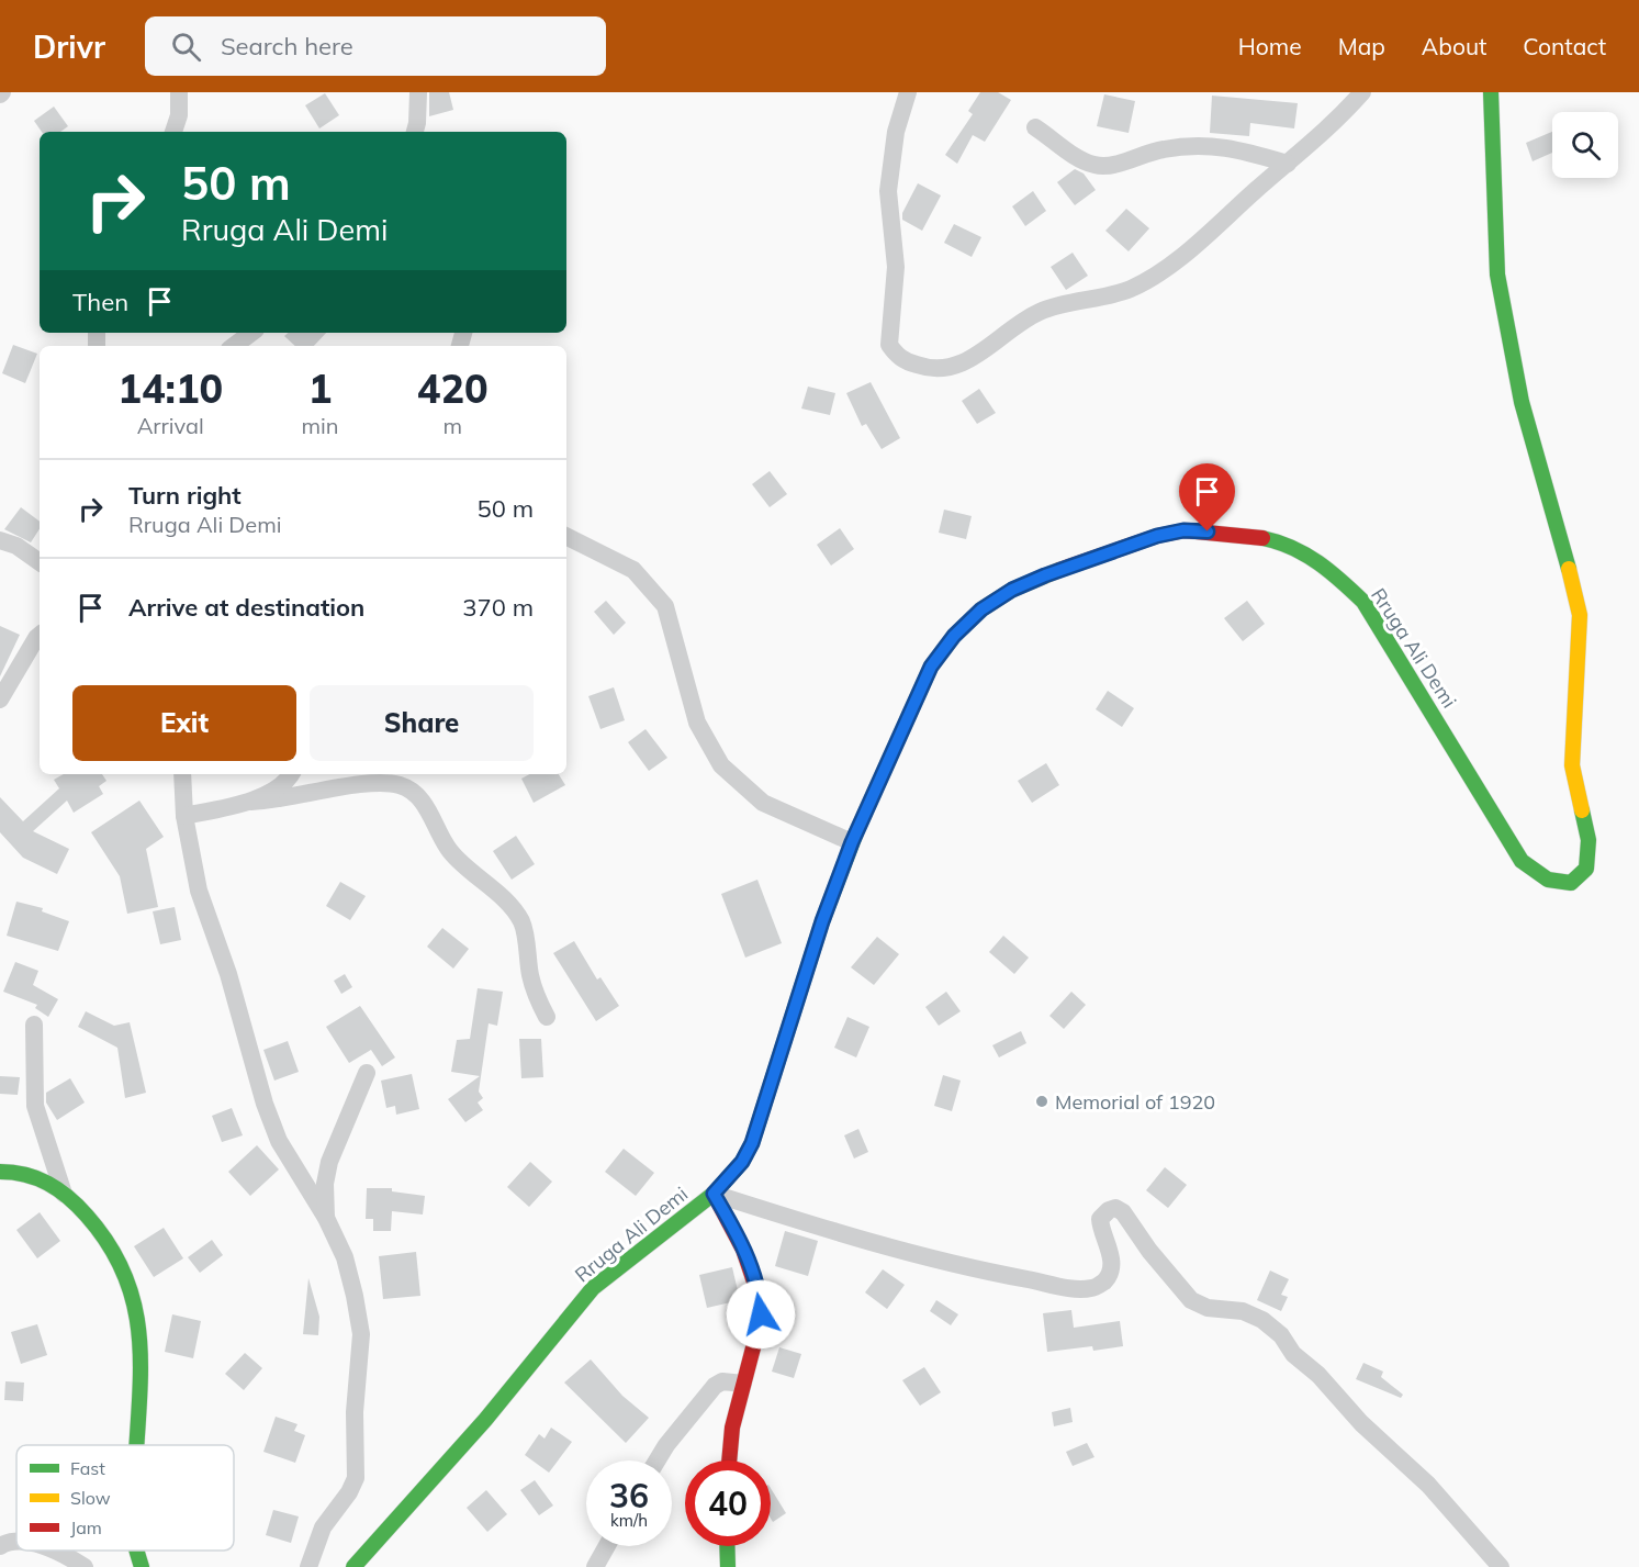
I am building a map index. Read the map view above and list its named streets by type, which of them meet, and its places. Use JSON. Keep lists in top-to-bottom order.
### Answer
{
  "streets": {
    "main road": ["Rruga Ali Demi"]
  },
  "places": ["Memorial of 1920"],
  "legend": ["Fast", "Slow", "Jam"],
  "page": {
    "header": "Drivr",
    "search": "Search here",
    "nav": [
      "Home",
      "Map",
      "About",
      "Contact"
    ],
    "turn": ["50 m", "Rruga Ali Demi"],
    "then": "Then",
    "eta": [
      "14:10",
      "Arrival",
      "1",
      "min",
      "420",
      "m"
    ],
    "list": [
      {
        "name": "Turn right",
        "note": "Rruga Ali Demi",
        "value": "50 m"
      },
      {
        "name": "Arrive at destination",
        "value": "370 m"
      }
    ],
    "buttons": ["Exit", "Share"],
    "speed": "36 km/h",
    "limit": "40"
  }
}
